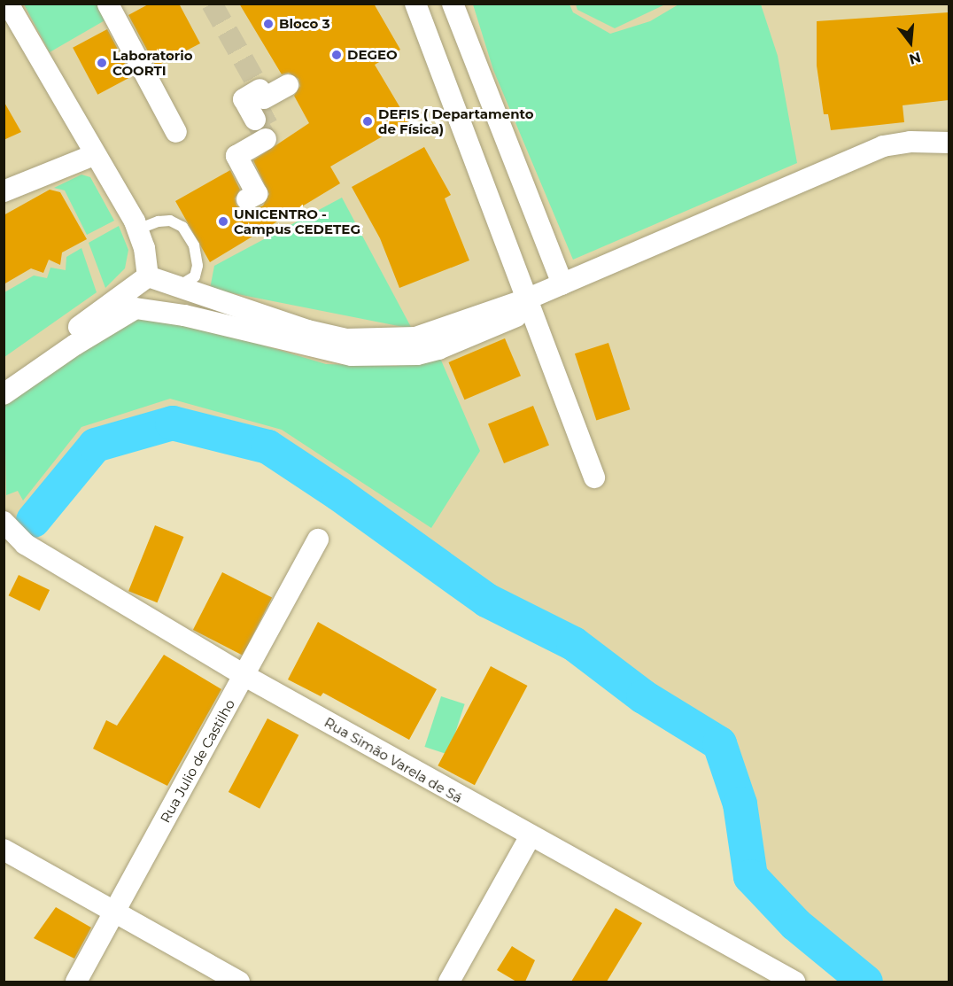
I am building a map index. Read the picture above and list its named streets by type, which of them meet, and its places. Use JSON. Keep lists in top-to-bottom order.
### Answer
{
  "streets": {
    "street": ["Rua Simão Varela de Sá", "Rua Julio de Castilho"]
  },
  "crossings": [
    ["Rua Simão Varela de Sá", "Rua Julio de Castilho"]
  ],
  "places": [
    "Bloco 3",
    "DEGEO",
    "Laboratorio COORTI",
    "DEFIS ( Departamento de Física)",
    "UNICENTRO - Campus CEDETEG"
  ],
  "north": "bottom"
}
